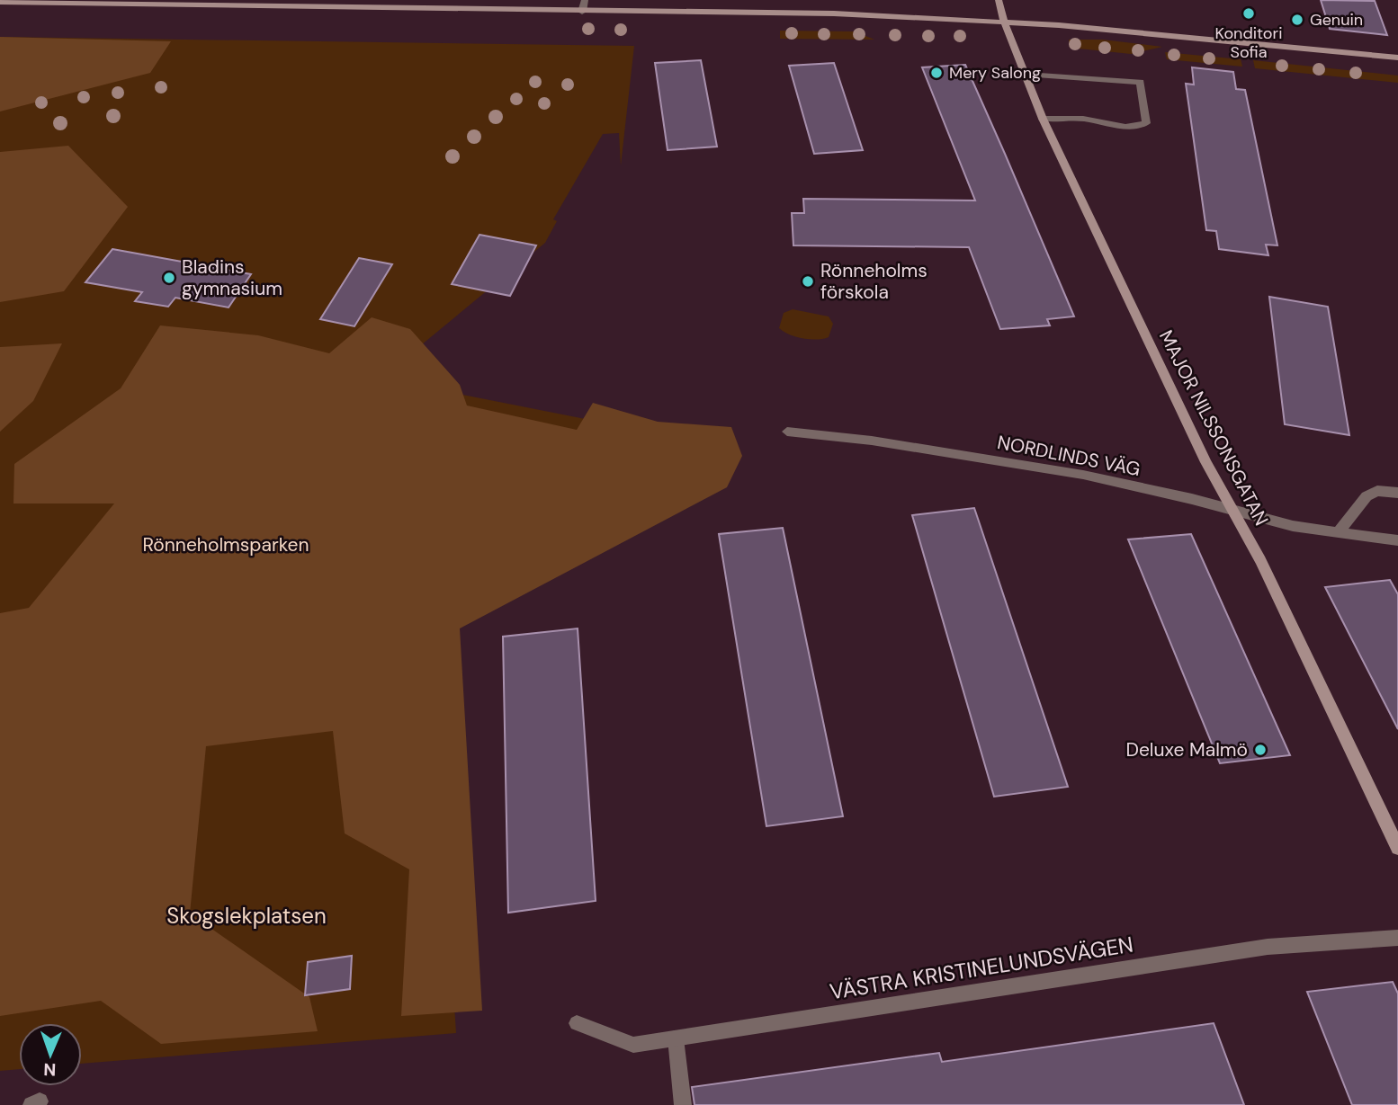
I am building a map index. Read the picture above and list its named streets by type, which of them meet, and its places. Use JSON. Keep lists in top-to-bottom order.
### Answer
{
  "streets": {
    "street": ["MAJOR NILSSONSGATAN", "NORDLINDS VÄG", "VÄSTRA KRISTINELUNDSVÄGEN"]
  },
  "crossings": [
    ["MAJOR NILSSONSGATAN", "NORDLINDS VÄG"]
  ],
  "parks": ["Rönneholmsparken", "Skogslekplatsen"],
  "places": [
    "Konditori Sofia",
    "Genuin",
    "Mery Salong",
    "Bladins gymnasium",
    "Rönneholms förskola",
    "Deluxe Malmö"
  ],
  "north": "bottom"
}
